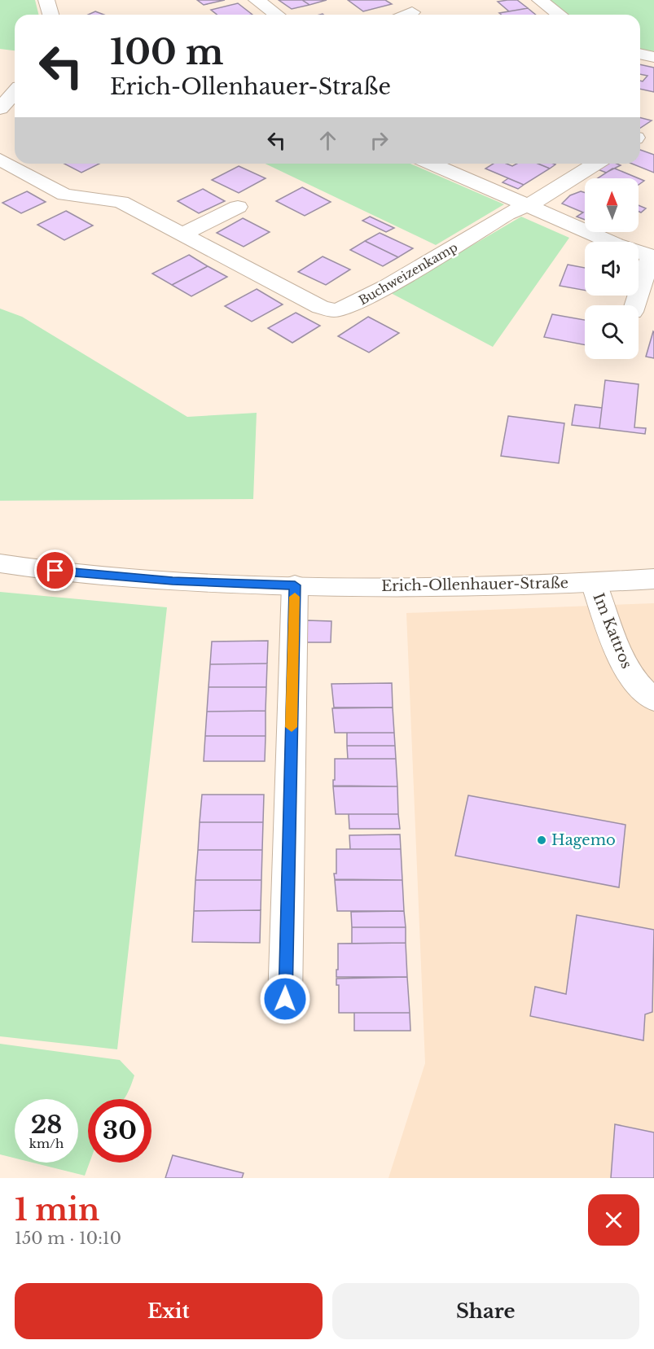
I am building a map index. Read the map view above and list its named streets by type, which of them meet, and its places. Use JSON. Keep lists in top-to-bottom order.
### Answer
{
  "streets": {
    "street": ["Buchweizenkamp", "Erich-Ollenhauer-Straße", "Im Kattros"]
  },
  "crossings": [
    ["Erich-Ollenhauer-Straße", "Im Kattros"]
  ],
  "places": ["Hagemo"],
  "north": "top",
  "page": {
    "turn": ["100 m", "Erich-Ollenhauer-Straße"],
    "speed": "28 km/h",
    "limit": "30",
    "heading": ["1 min", "150 m · 10:10"],
    "buttons": ["Exit", "Share"]
  }
}
